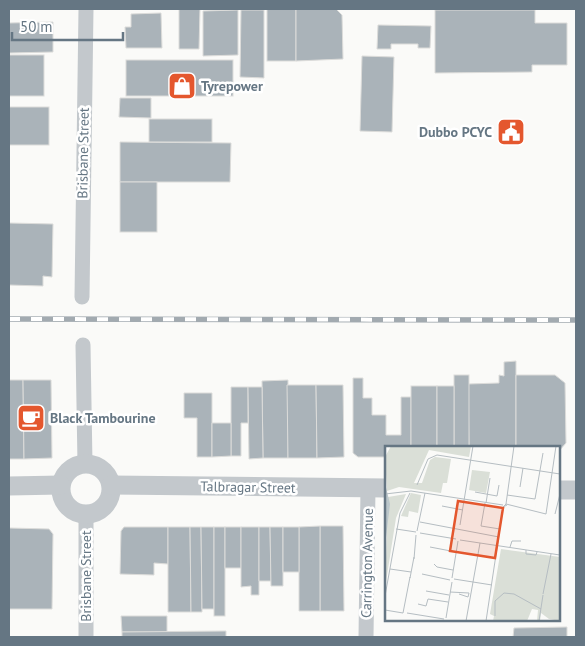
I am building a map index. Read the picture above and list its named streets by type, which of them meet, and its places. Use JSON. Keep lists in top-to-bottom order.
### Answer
{
  "streets": {
    "street": ["Brisbane Street", "Talbragar Street", "Carrington Avenue"]
  },
  "crossings": [
    ["Brisbane Street", "Talbragar Street"],
    ["Talbragar Street", "Carrington Avenue"]
  ],
  "places": {
    "shop": ["Tyrepower"],
    "public building": ["Dubbo PCYC"],
    "cafe": ["Black Tambourine"]
  },
  "scale_bar": "50 m"
}
